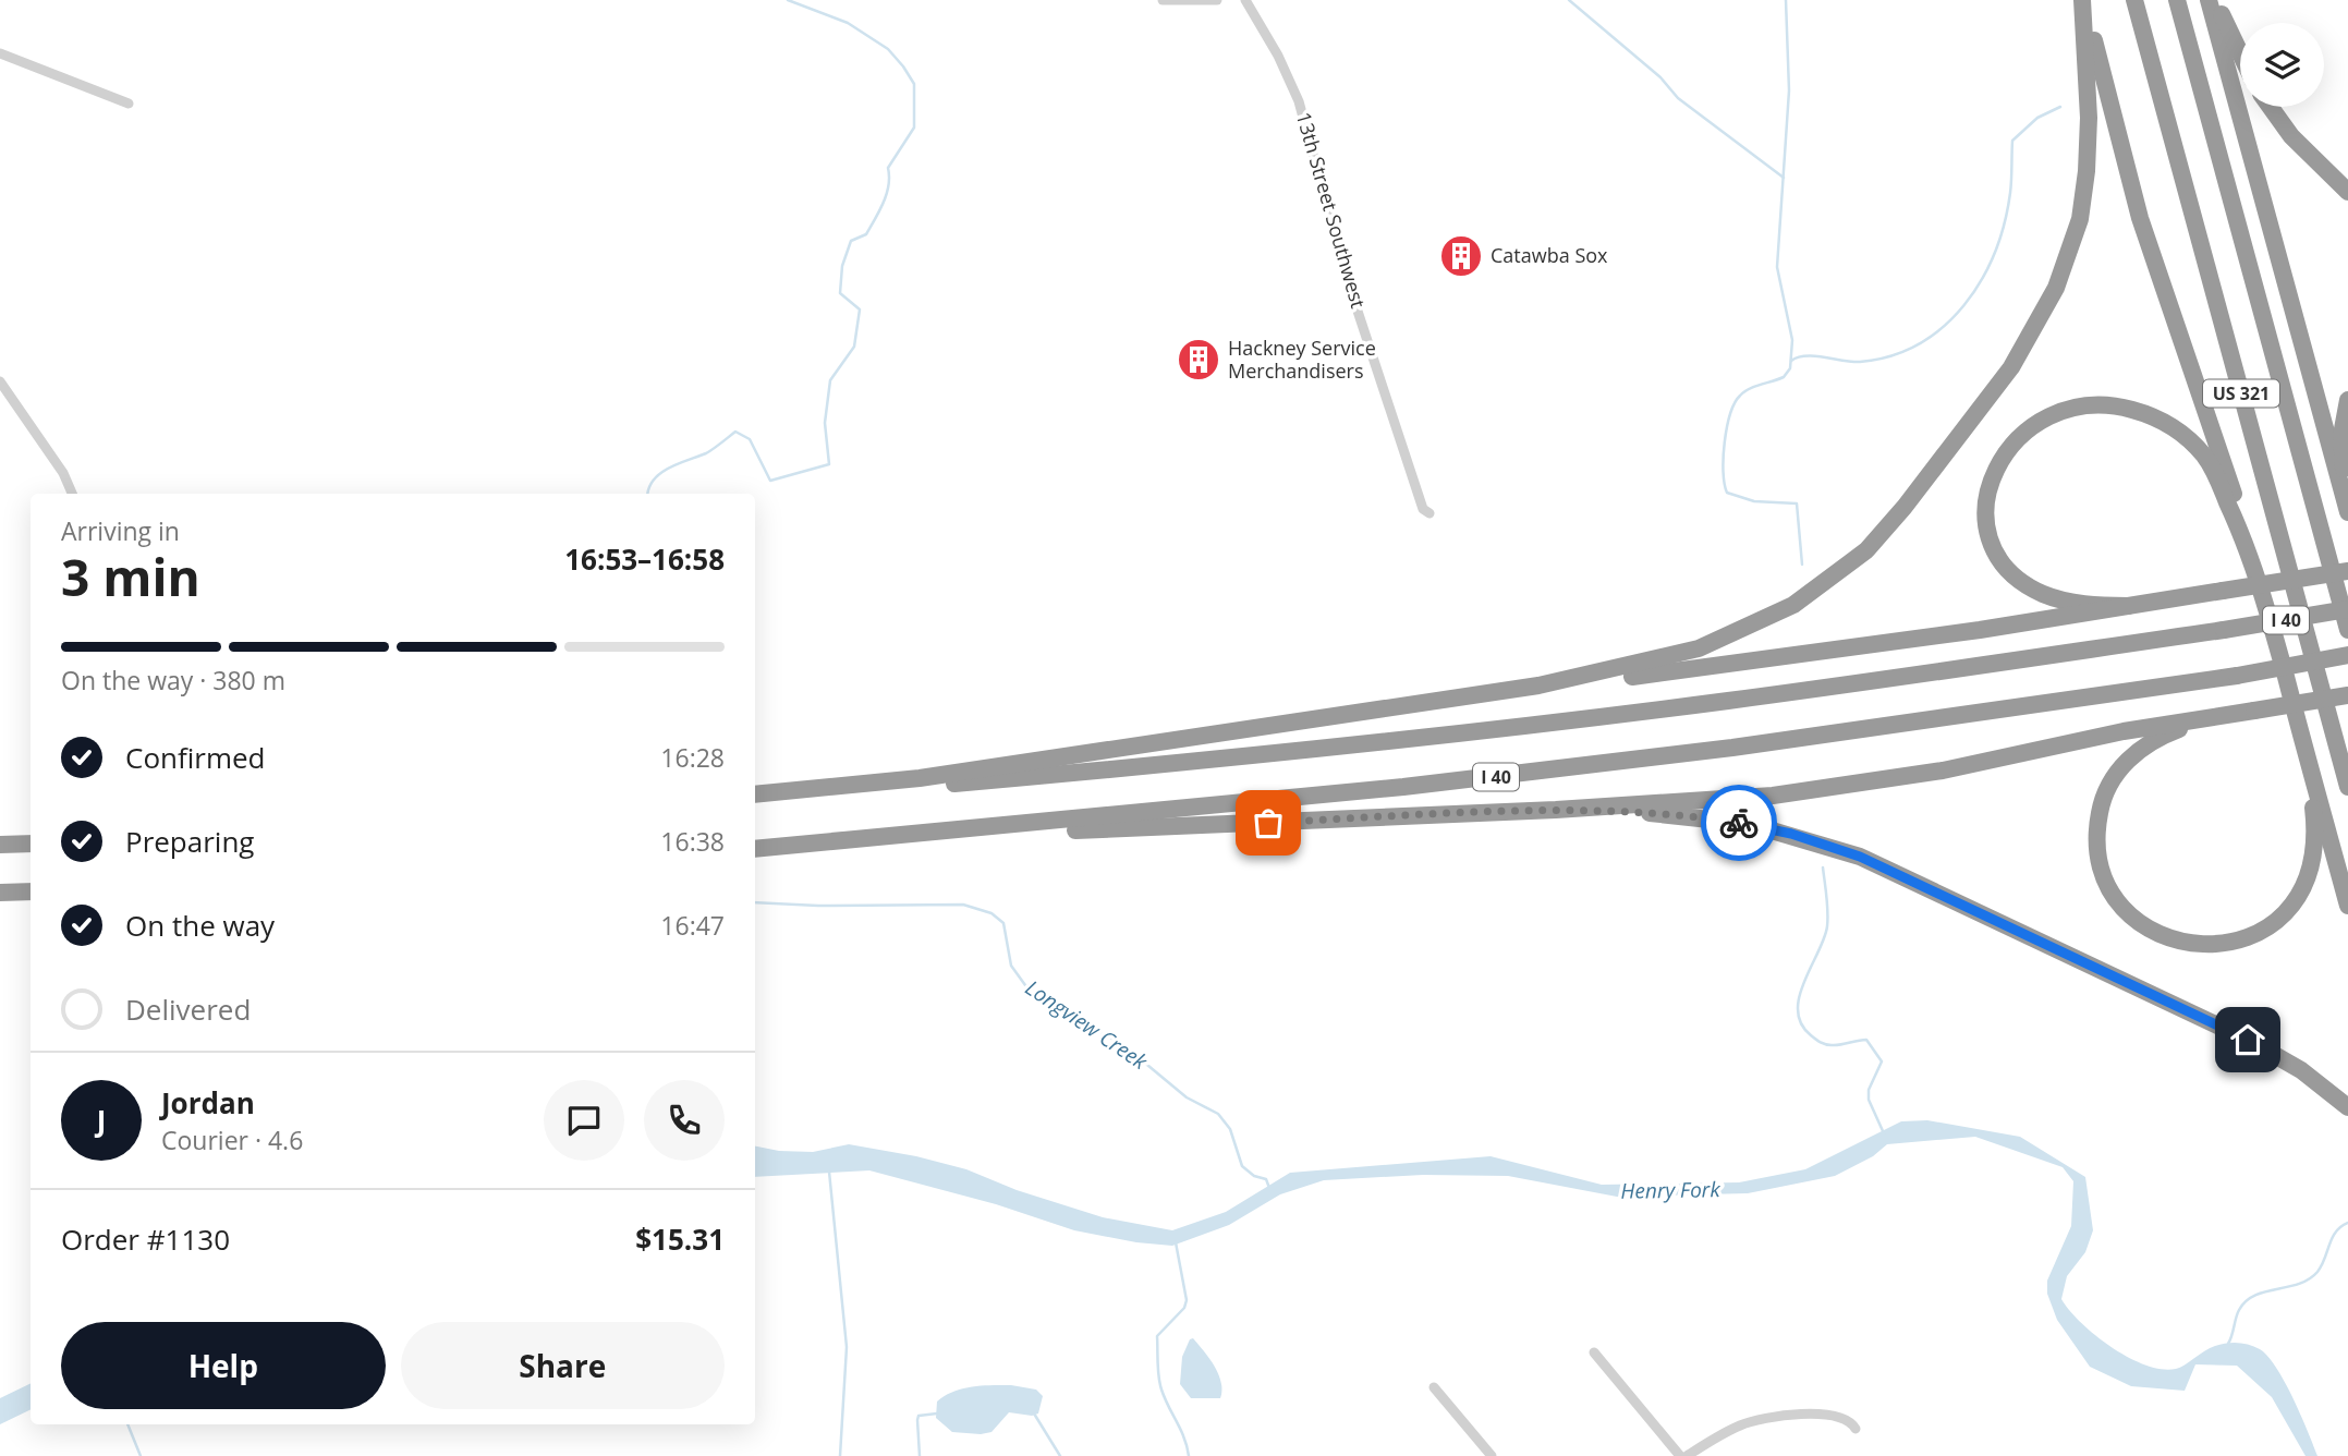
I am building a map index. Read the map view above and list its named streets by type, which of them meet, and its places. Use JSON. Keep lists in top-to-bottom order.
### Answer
{
  "streets": {
    "highway": ["US 321", "I 40"],
    "street": ["13th Street Southwest"]
  },
  "water": ["Longview Creek", "Henry Fork"],
  "places": {
    "building": ["Catawba Sox", "Hackney Service Merchandisers"]
  },
  "page": {
    "heading": ["3 min", "Arriving in", "16:53–16:58"],
    "panel": [
      "Jordan",
      "Courier · 4.6",
      "Order #1130",
      "$15.31"
    ],
    "bar": "On the way · 380 m",
    "list": [
      ["Confirmed", "16:28"],
      ["Preparing", "16:38"],
      ["On the way", "16:47"],
      "Delivered"
    ],
    "round": "J",
    "buttons": ["Help", "Share"]
  }
}
